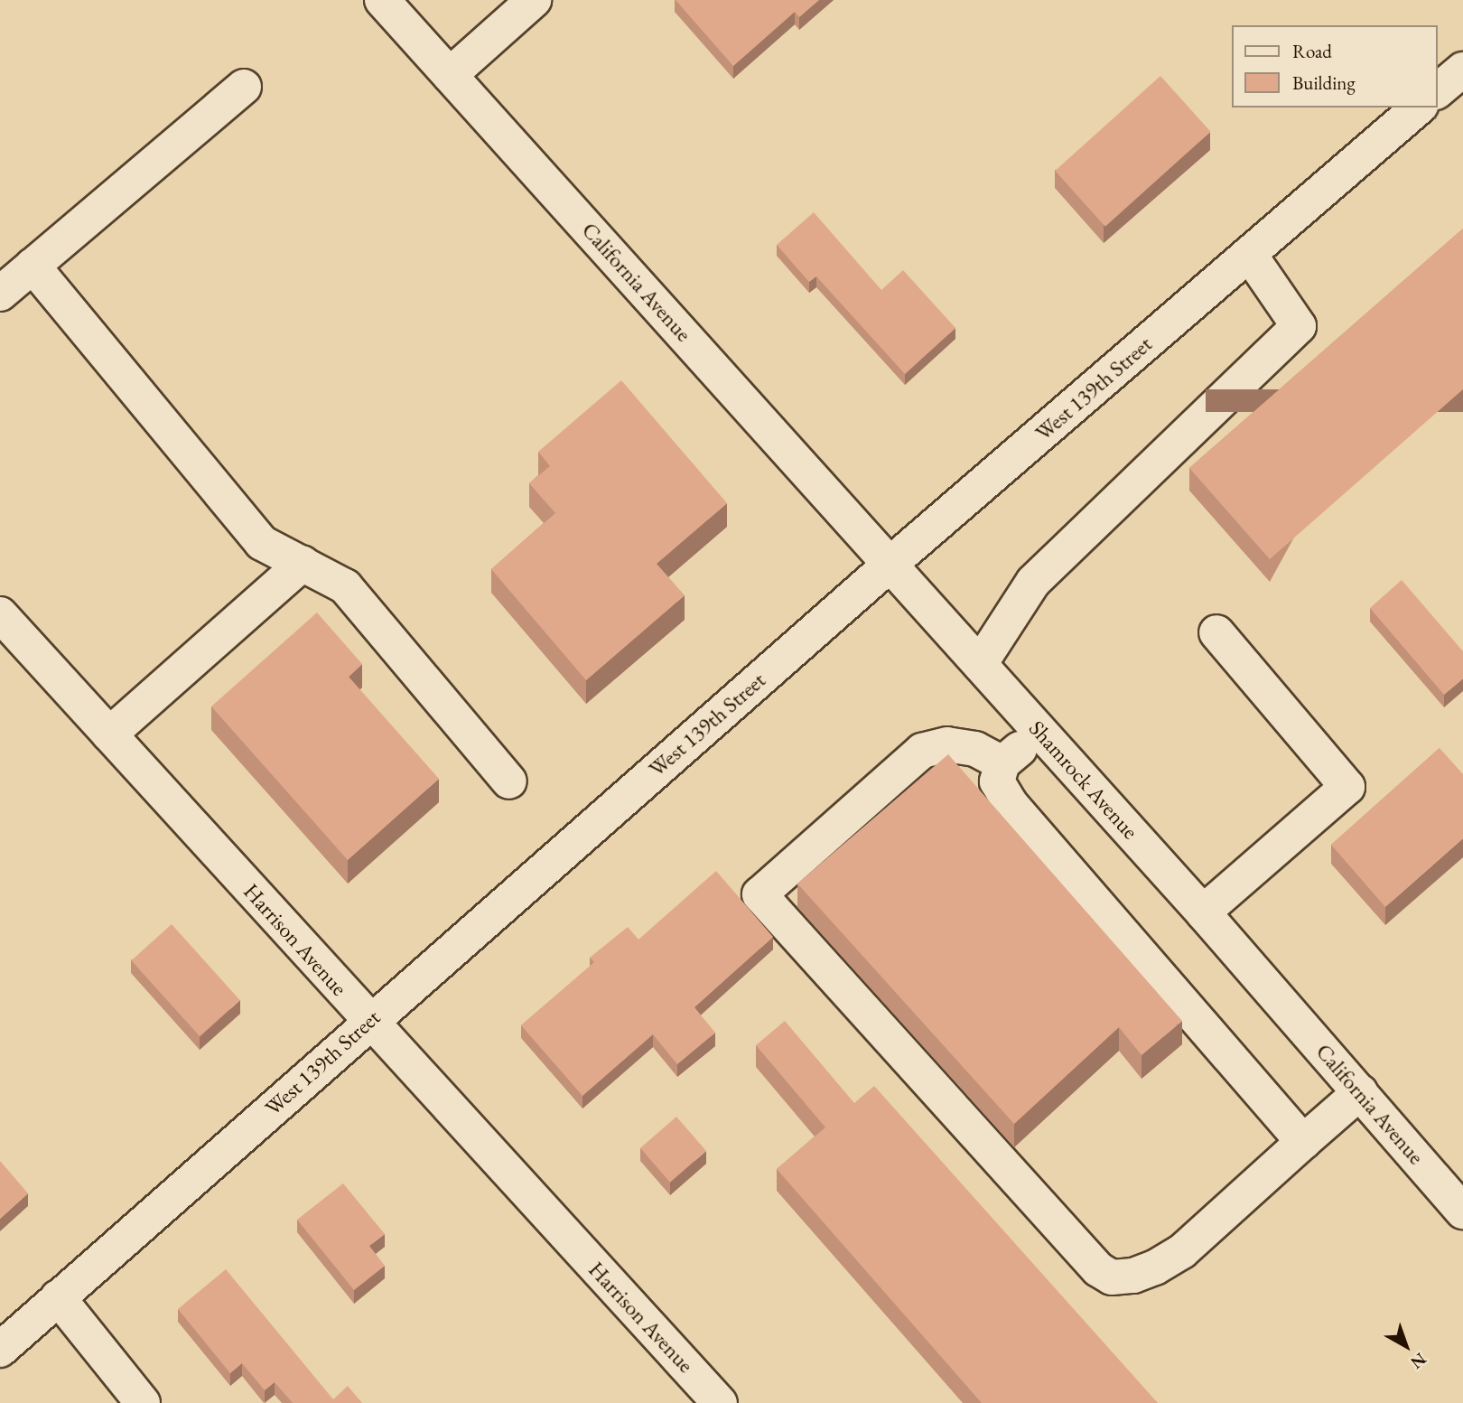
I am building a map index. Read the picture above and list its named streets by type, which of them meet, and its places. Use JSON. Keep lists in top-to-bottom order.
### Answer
{
  "streets": {
    "street": [
      "California Avenue",
      "West 139th Street",
      "Shamrock Avenue",
      "Harrison Avenue"
    ]
  },
  "crossings": [
    ["California Avenue", "West 139th Street"],
    ["California Avenue", "Shamrock Avenue"],
    ["West 139th Street", "Shamrock Avenue"],
    ["West 139th Street", "Harrison Avenue"]
  ],
  "legend": ["Road", "Building"],
  "north": "bottom right"
}
